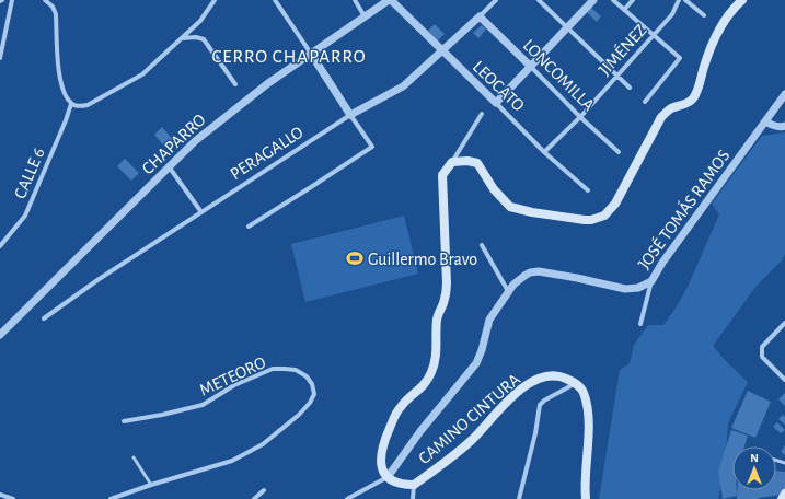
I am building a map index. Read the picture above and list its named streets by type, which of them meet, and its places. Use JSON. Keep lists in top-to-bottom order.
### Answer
{
  "streets": {
    "main road": ["CAMINO CINTURA"],
    "street": [
      "JIMÉNEZ",
      "LONCOMILLA",
      "LEOCATO",
      "CHAPARRO",
      "PERAGALLO",
      "CALLE 6",
      "JOSÉ TOMÁS RAMOS",
      "METEORO"
    ]
  },
  "crossings": [
    ["JIMÉNEZ", "LONCOMILLA"],
    ["JIMÉNEZ", "LEOCATO"],
    ["LONCOMILLA", "PERAGALLO"],
    ["LEOCATO", "CHAPARRO"],
    ["LEOCATO", "PERAGALLO"],
    ["JOSÉ TOMÁS RAMOS", "CAMINO CINTURA"]
  ],
  "districts": ["CERRO CHAPARRO"],
  "places": {
    "sports": ["Guillermo Bravo"]
  },
  "north": "top"
}
